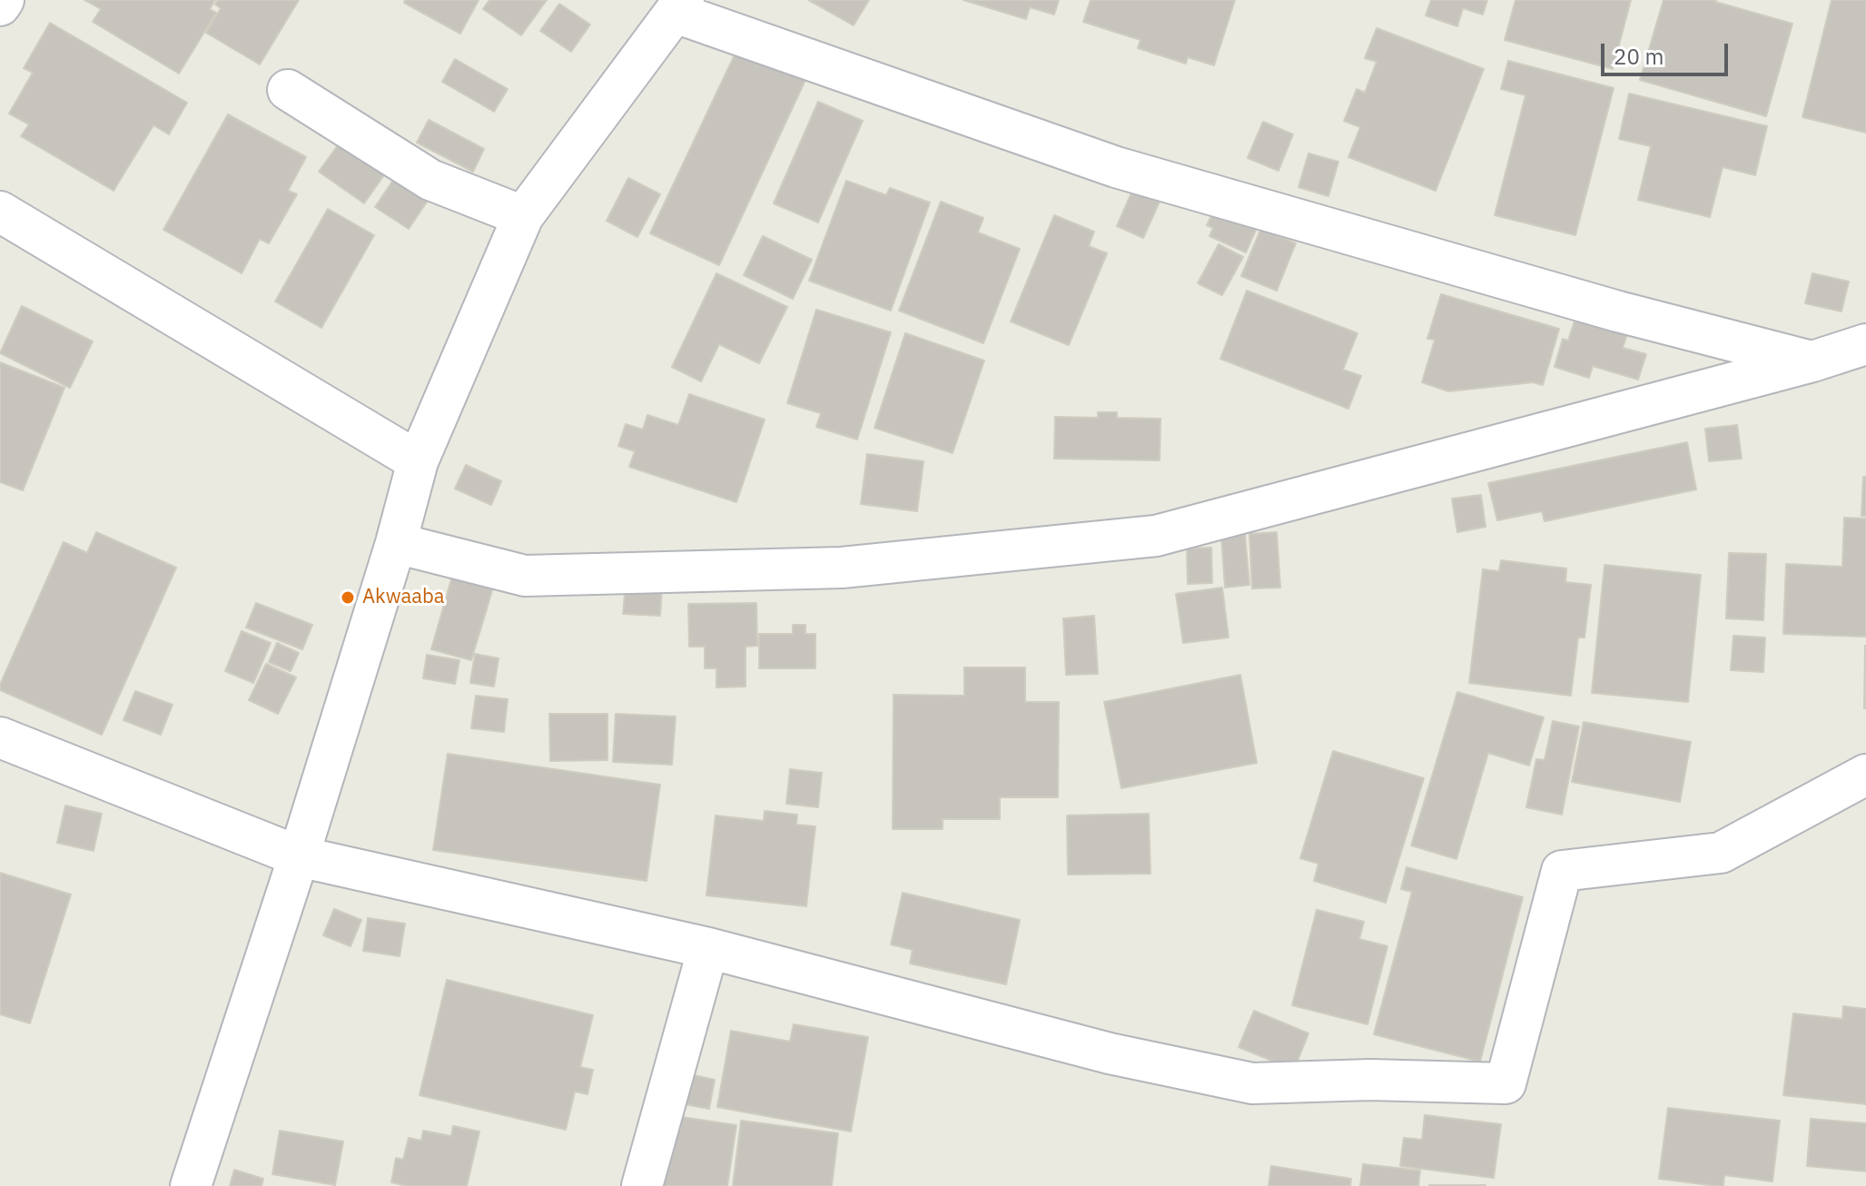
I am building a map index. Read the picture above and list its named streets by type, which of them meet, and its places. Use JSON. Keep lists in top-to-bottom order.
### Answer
{
  "places": ["Akwaaba"],
  "scale_bar": "20 m"
}
